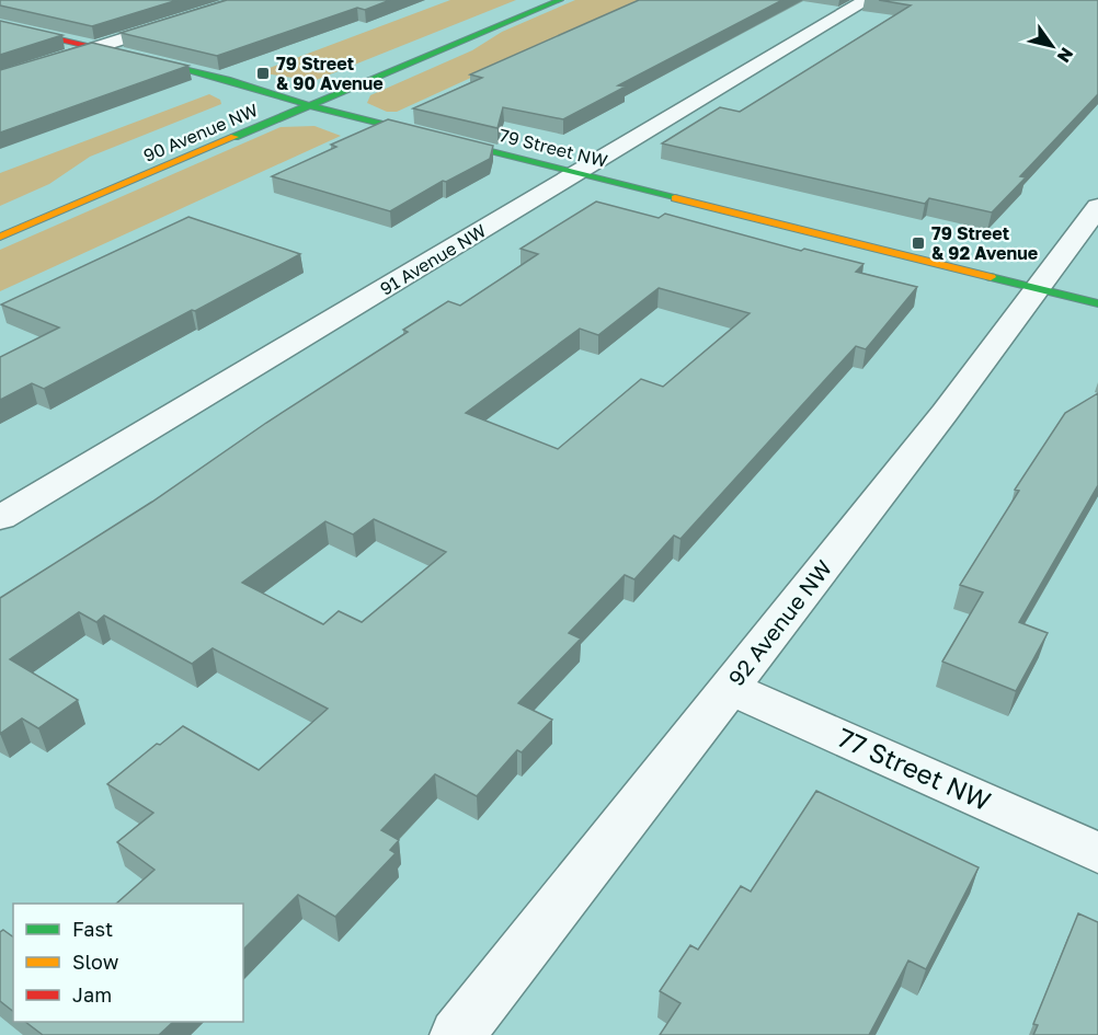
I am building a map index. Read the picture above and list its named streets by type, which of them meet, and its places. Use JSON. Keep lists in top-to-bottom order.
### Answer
{
  "streets": {
    "street": [
      "90 Avenue NW",
      "79 Street NW",
      "91 Avenue NW",
      "92 Avenue NW",
      "77 Street NW"
    ]
  },
  "crossings": [
    ["90 Avenue NW", "79 Street NW"],
    ["79 Street NW", "91 Avenue NW"],
    ["79 Street NW", "92 Avenue NW"],
    ["92 Avenue NW", "77 Street NW"]
  ],
  "places": {
    "transit": ["79 Street & 90 Avenue", "79 Street & 92 Avenue"]
  },
  "legend": ["Fast", "Slow", "Jam"],
  "north": "bottom right"
}
